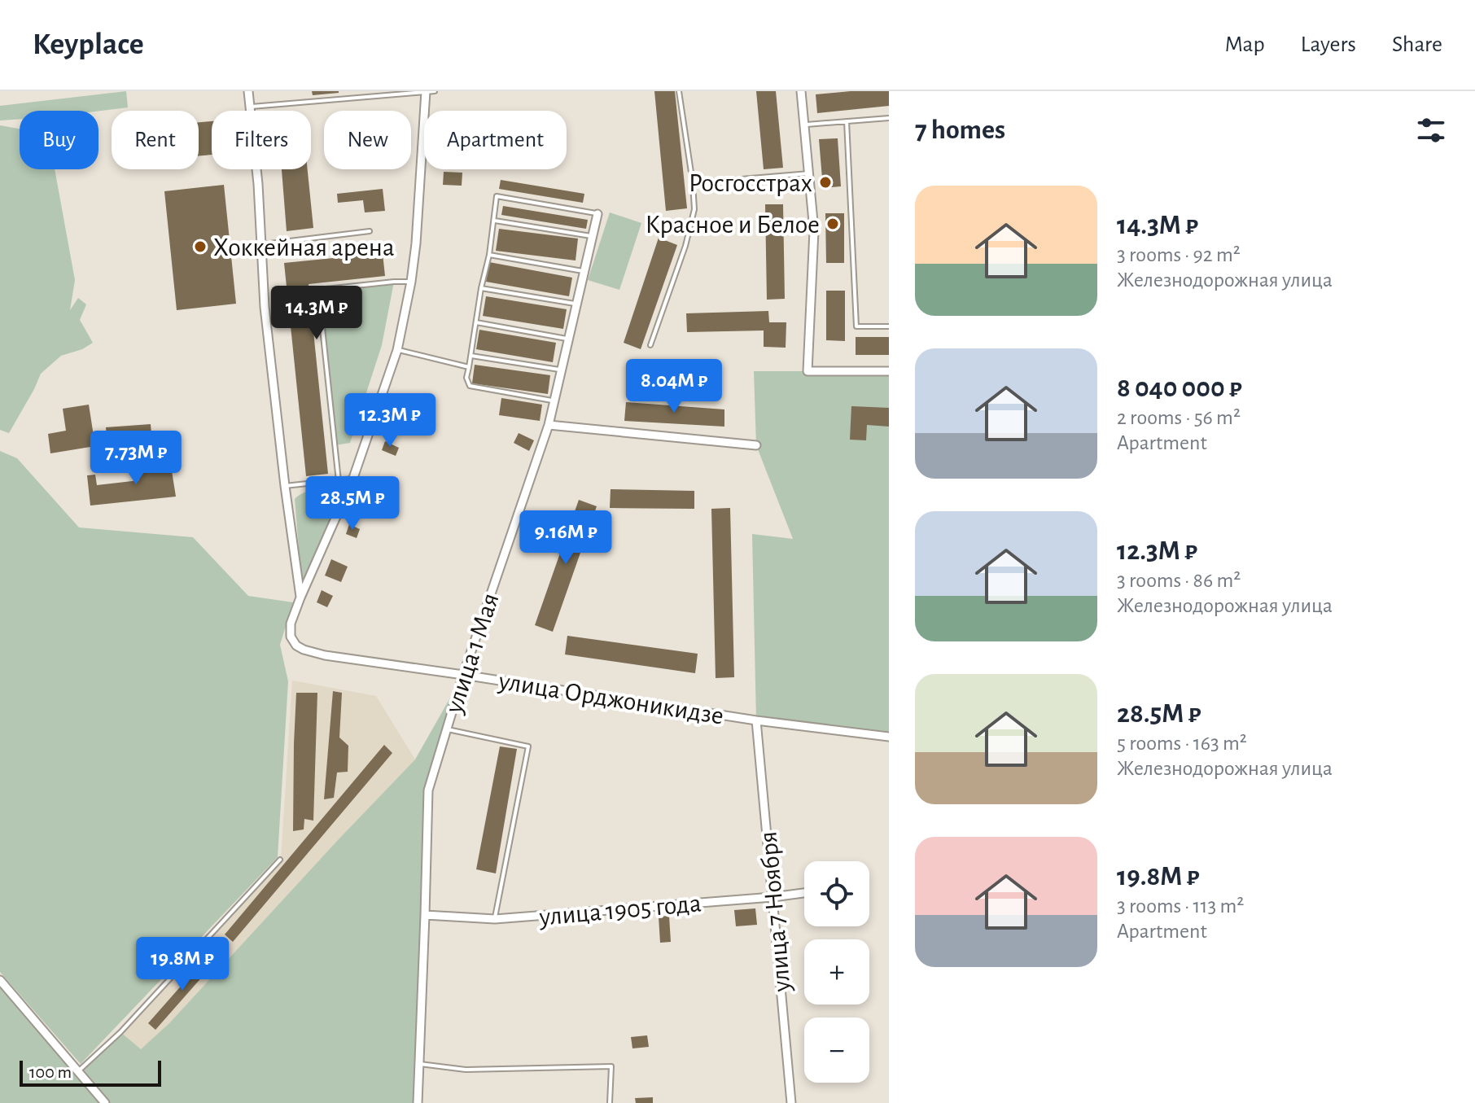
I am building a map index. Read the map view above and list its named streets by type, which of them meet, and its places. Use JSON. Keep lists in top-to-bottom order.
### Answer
{
  "streets": {
    "street": [
      "улица 1 Мая",
      "улица Орджоникидзе",
      "улица 1905 года",
      "улица 7 Ноября"
    ]
  },
  "crossings": [
    ["улица 1 Мая", "улица Орджоникидзе"],
    ["улица 1 Мая", "улица 1905 года"],
    ["улица Орджоникидзе", "улица 7 Ноября"],
    ["улица 1905 года", "улица 7 Ноября"]
  ],
  "places": ["Росгосстрах", "Красное и Белое", "Хоккейная арена"],
  "scale_bar": "100 m",
  "page": {
    "header": "Keyplace",
    "nav": ["Map", "Layers", "Share"],
    "heading": "7 homes",
    "chip": [
      "Buy",
      "Rent",
      "Filters",
      "New",
      "Apartment"
    ],
    "list": [
      {
        "name": "14.3M ₽",
        "note": "3 rooms · 92 m² · Железнодорожная улица"
      },
      {
        "name": "8 040 000 ₽",
        "note": "2 rooms · 56 m² · Apartment"
      },
      {
        "name": "12.3M ₽",
        "note": "3 rooms · 86 m² · Железнодорожная улица"
      },
      {
        "name": "28.5M ₽",
        "note": "5 rooms · 163 m² · Железнодорожная улица"
      },
      {
        "name": "19.8M ₽",
        "note": "3 rooms · 113 m² · Apartment"
      }
    ],
    "price": [
      "14.3M ₽",
      "8.04M ₽",
      "12.3M ₽",
      "7.73M ₽",
      "28.5M ₽",
      "9.16M ₽",
      "19.8M ₽"
    ],
    "map_buttons": ["+", "−"],
    "scale": "100 m"
  }
}
